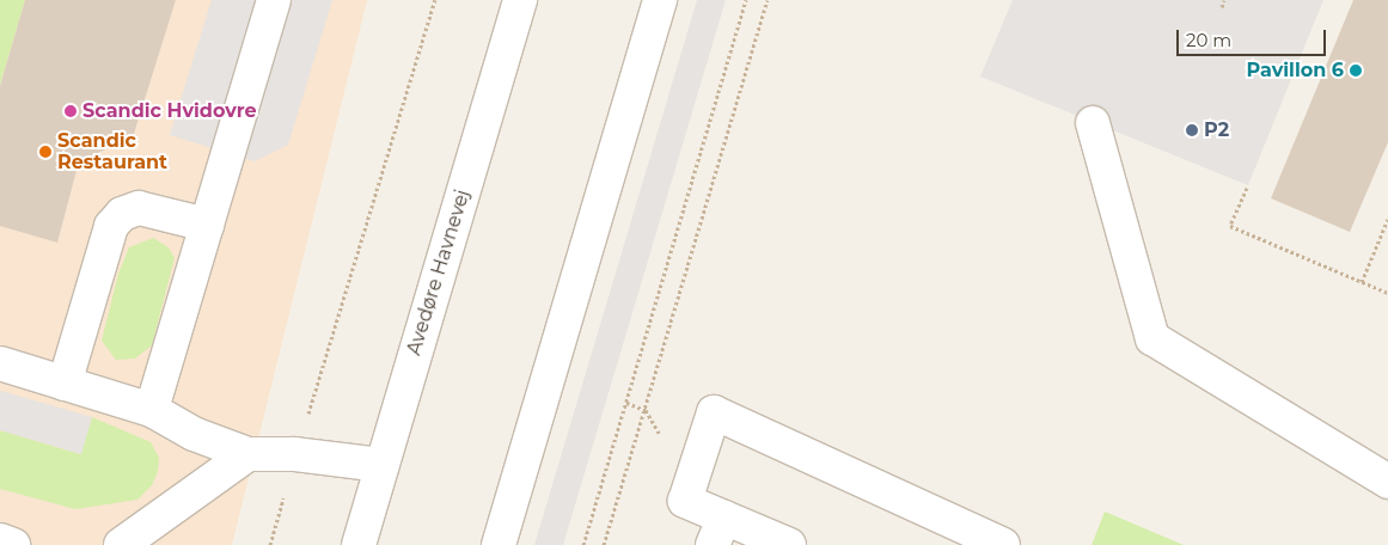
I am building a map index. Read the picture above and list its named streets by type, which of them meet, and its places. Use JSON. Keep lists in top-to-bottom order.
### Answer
{
  "streets": {
    "street": ["Avedøre Havnevej"]
  },
  "places": [
    "Pavillon 6",
    "Scandic Hvidovre",
    "P2",
    "Scandic Restaurant"
  ],
  "scale_bar": "20 m"
}
